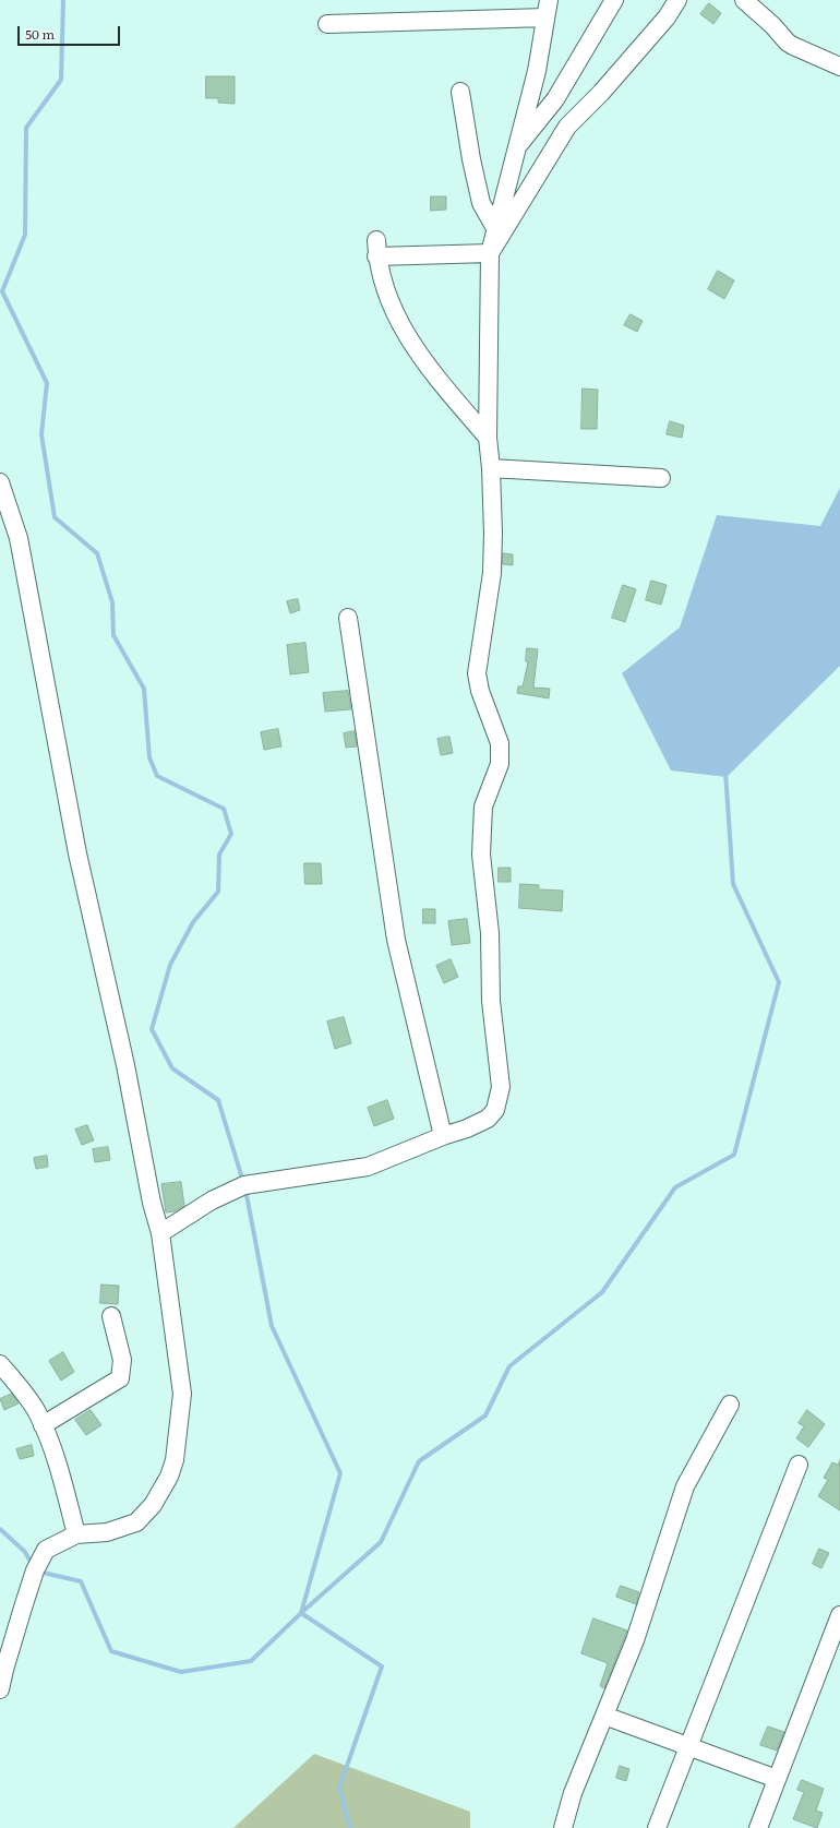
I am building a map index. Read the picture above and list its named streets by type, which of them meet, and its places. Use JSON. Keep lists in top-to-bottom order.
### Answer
{
  "scale_bar": "50 m"
}
